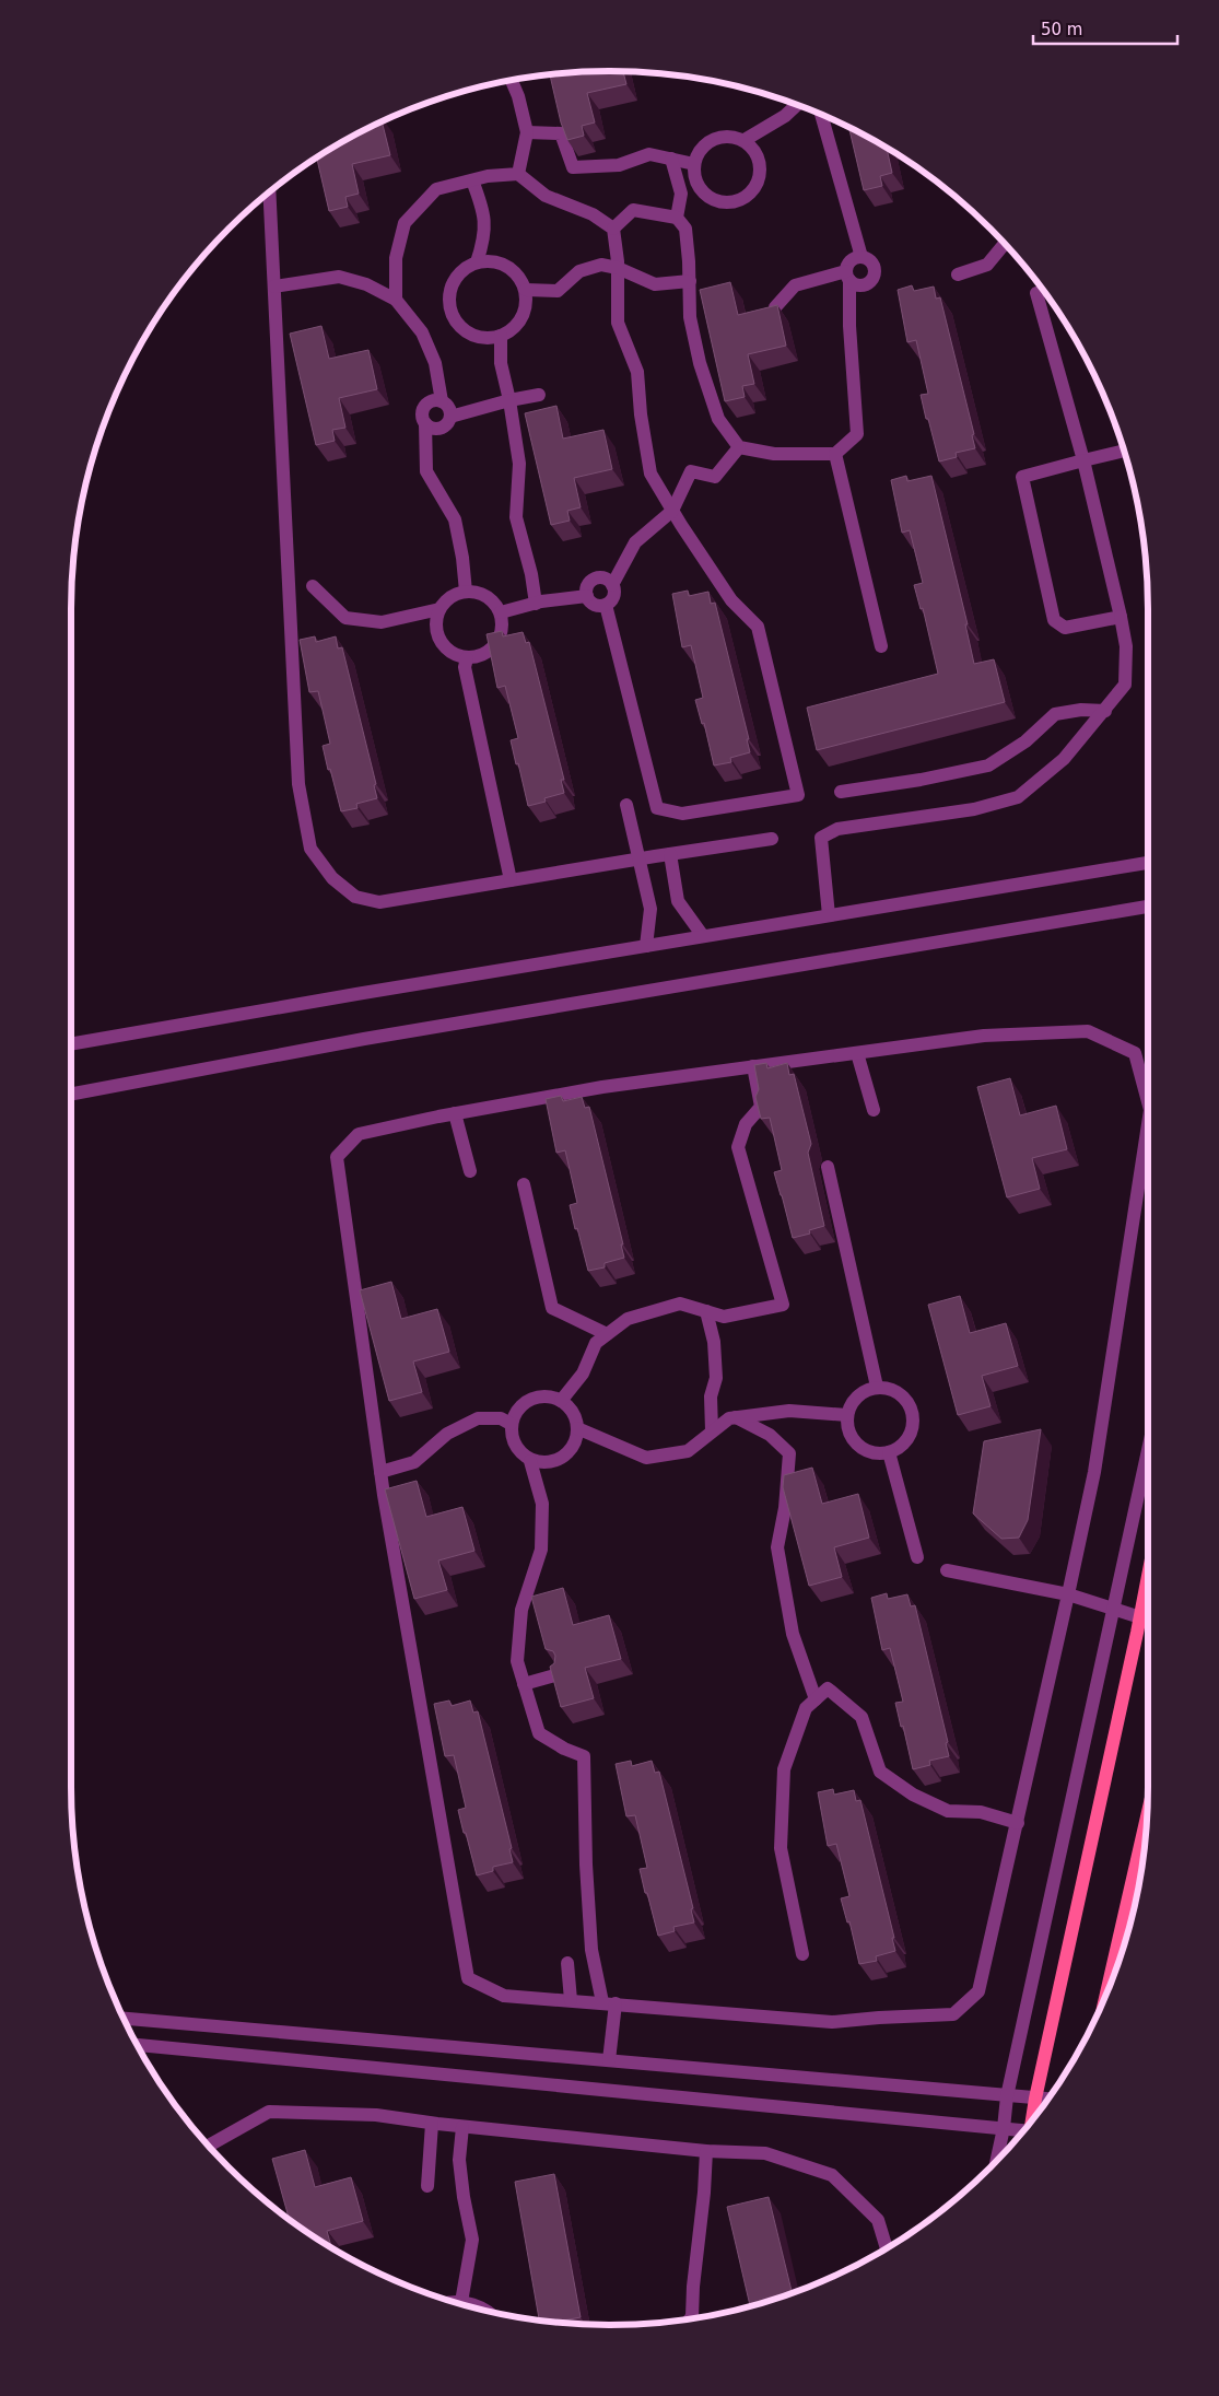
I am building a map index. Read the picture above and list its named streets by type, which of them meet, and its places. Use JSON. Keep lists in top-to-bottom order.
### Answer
{
  "scale_bar": "50 m"
}
